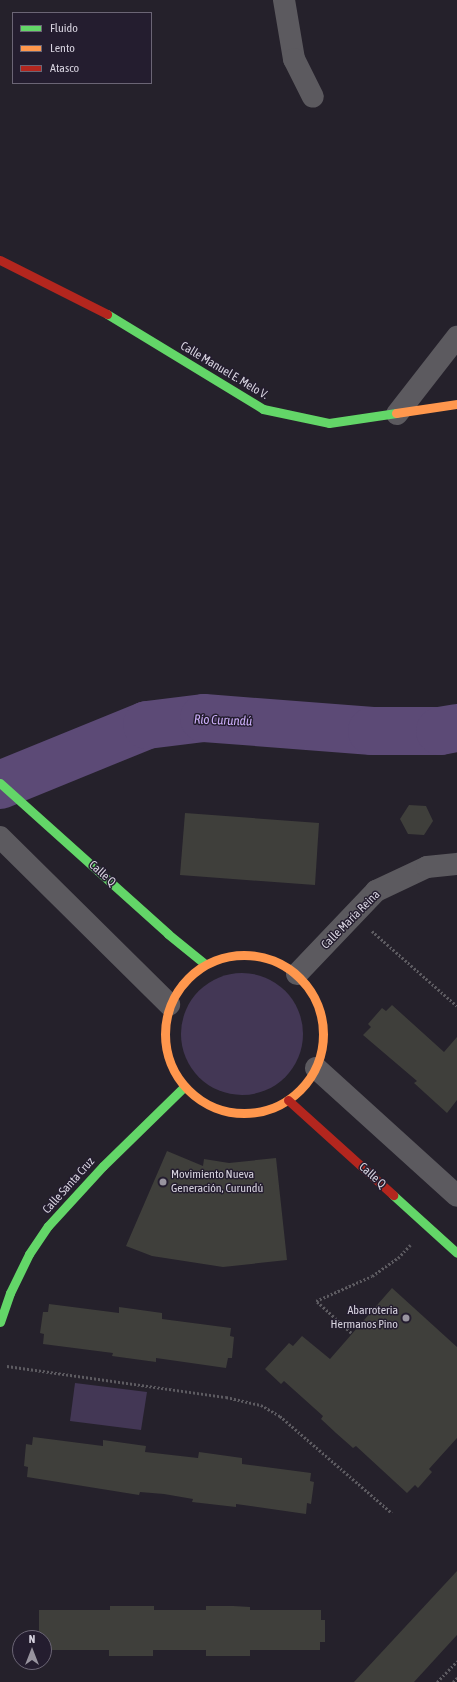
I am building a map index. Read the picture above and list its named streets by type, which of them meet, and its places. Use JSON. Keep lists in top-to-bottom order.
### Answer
{
  "streets": {
    "street": [
      "Calle Manuel E. Melo V.",
      "Calle Q",
      "Calle María Reina",
      "Calle Santa Cruz"
    ]
  },
  "water": ["Río Curundú"],
  "places": ["Movimiento Nueva Generación, Curundú", "Abarroteria Hermanos Pino"],
  "legend": ["Fluido", "Lento", "Atasco"],
  "north": "top"
}
